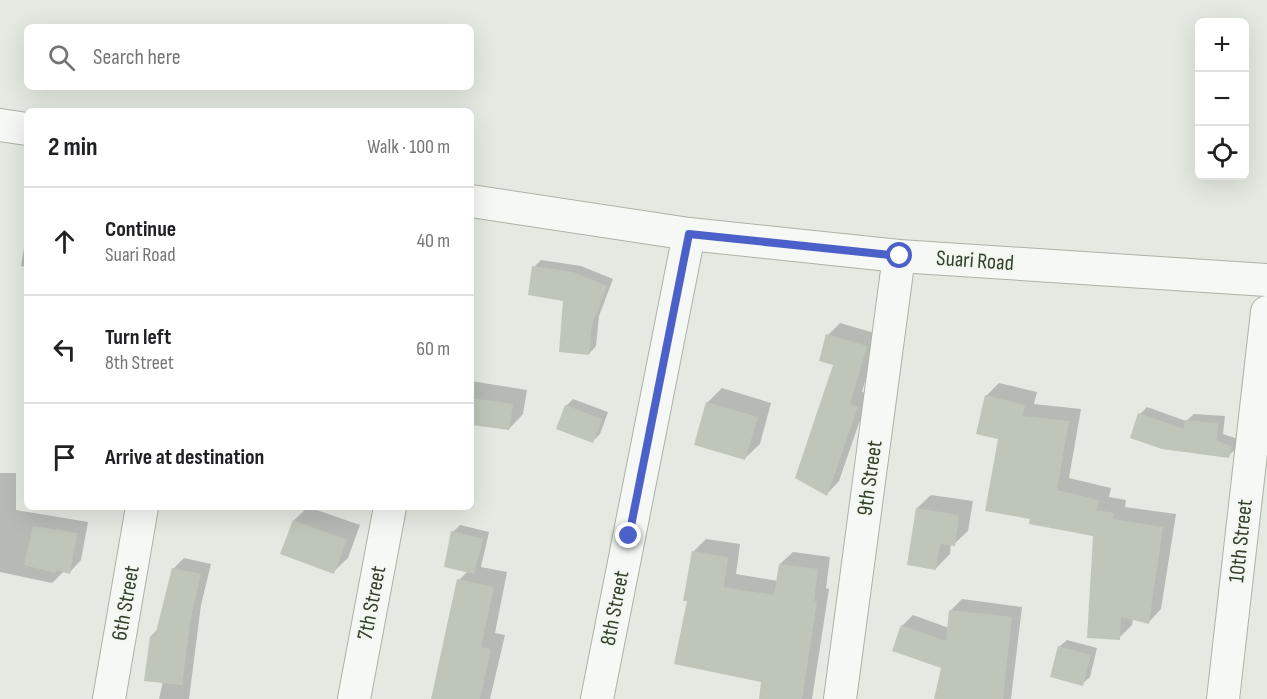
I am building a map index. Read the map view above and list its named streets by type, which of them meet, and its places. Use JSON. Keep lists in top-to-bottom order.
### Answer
{
  "streets": {
    "street": [
      "Suari Road",
      "9th Street",
      "10th Street",
      "6th Street",
      "7th Street",
      "8th Street"
    ]
  },
  "crossings": [
    ["Suari Road", "9th Street"],
    ["Suari Road", "8th Street"]
  ],
  "page": {
    "map_buttons": ["+", "−"],
    "search": "Search here",
    "heading": ["2 min", "Walk · 100 m"],
    "list": [
      ["Continue", "Suari Road", "40 m"],
      ["Turn left", "8th Street", "60 m"],
      "Arrive at destination"
    ]
  }
}
